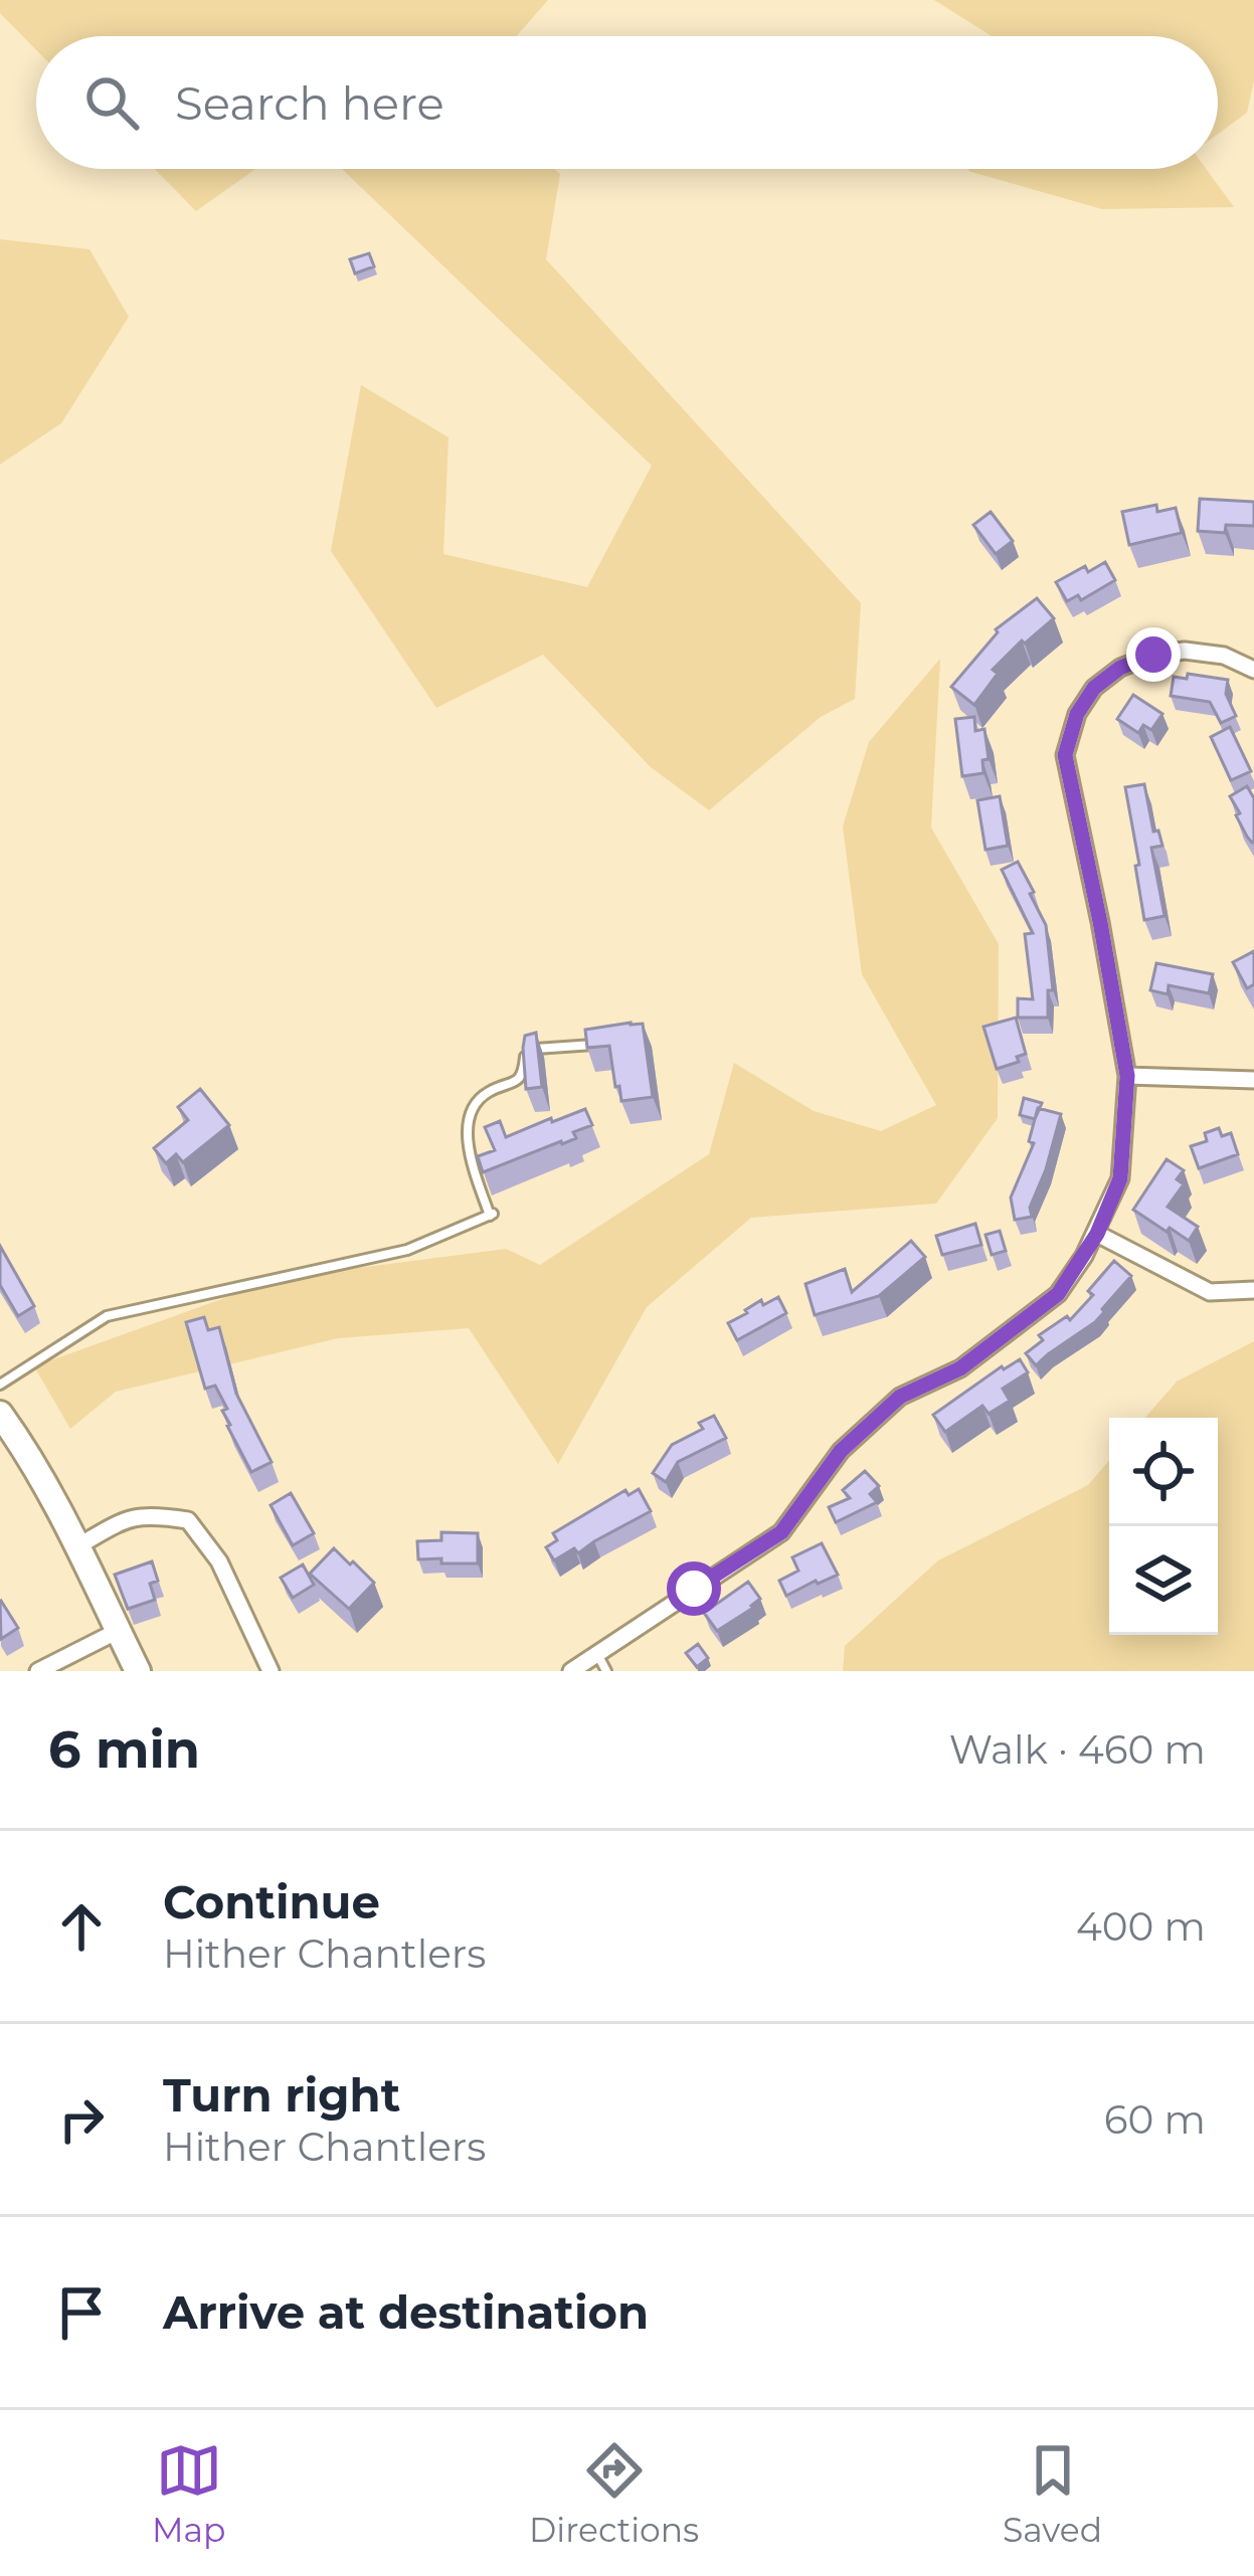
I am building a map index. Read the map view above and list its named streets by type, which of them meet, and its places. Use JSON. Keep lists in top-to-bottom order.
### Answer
{
  "page": {
    "search": "Search here",
    "heading": ["6 min", "Walk · 460 m"],
    "list": [
      ["Continue", "Hither Chantlers", "400 m"],
      ["Turn right", "Hither Chantlers", "60 m"],
      "Arrive at destination"
    ],
    "nav": ["Map", "Directions", "Saved"]
  }
}
